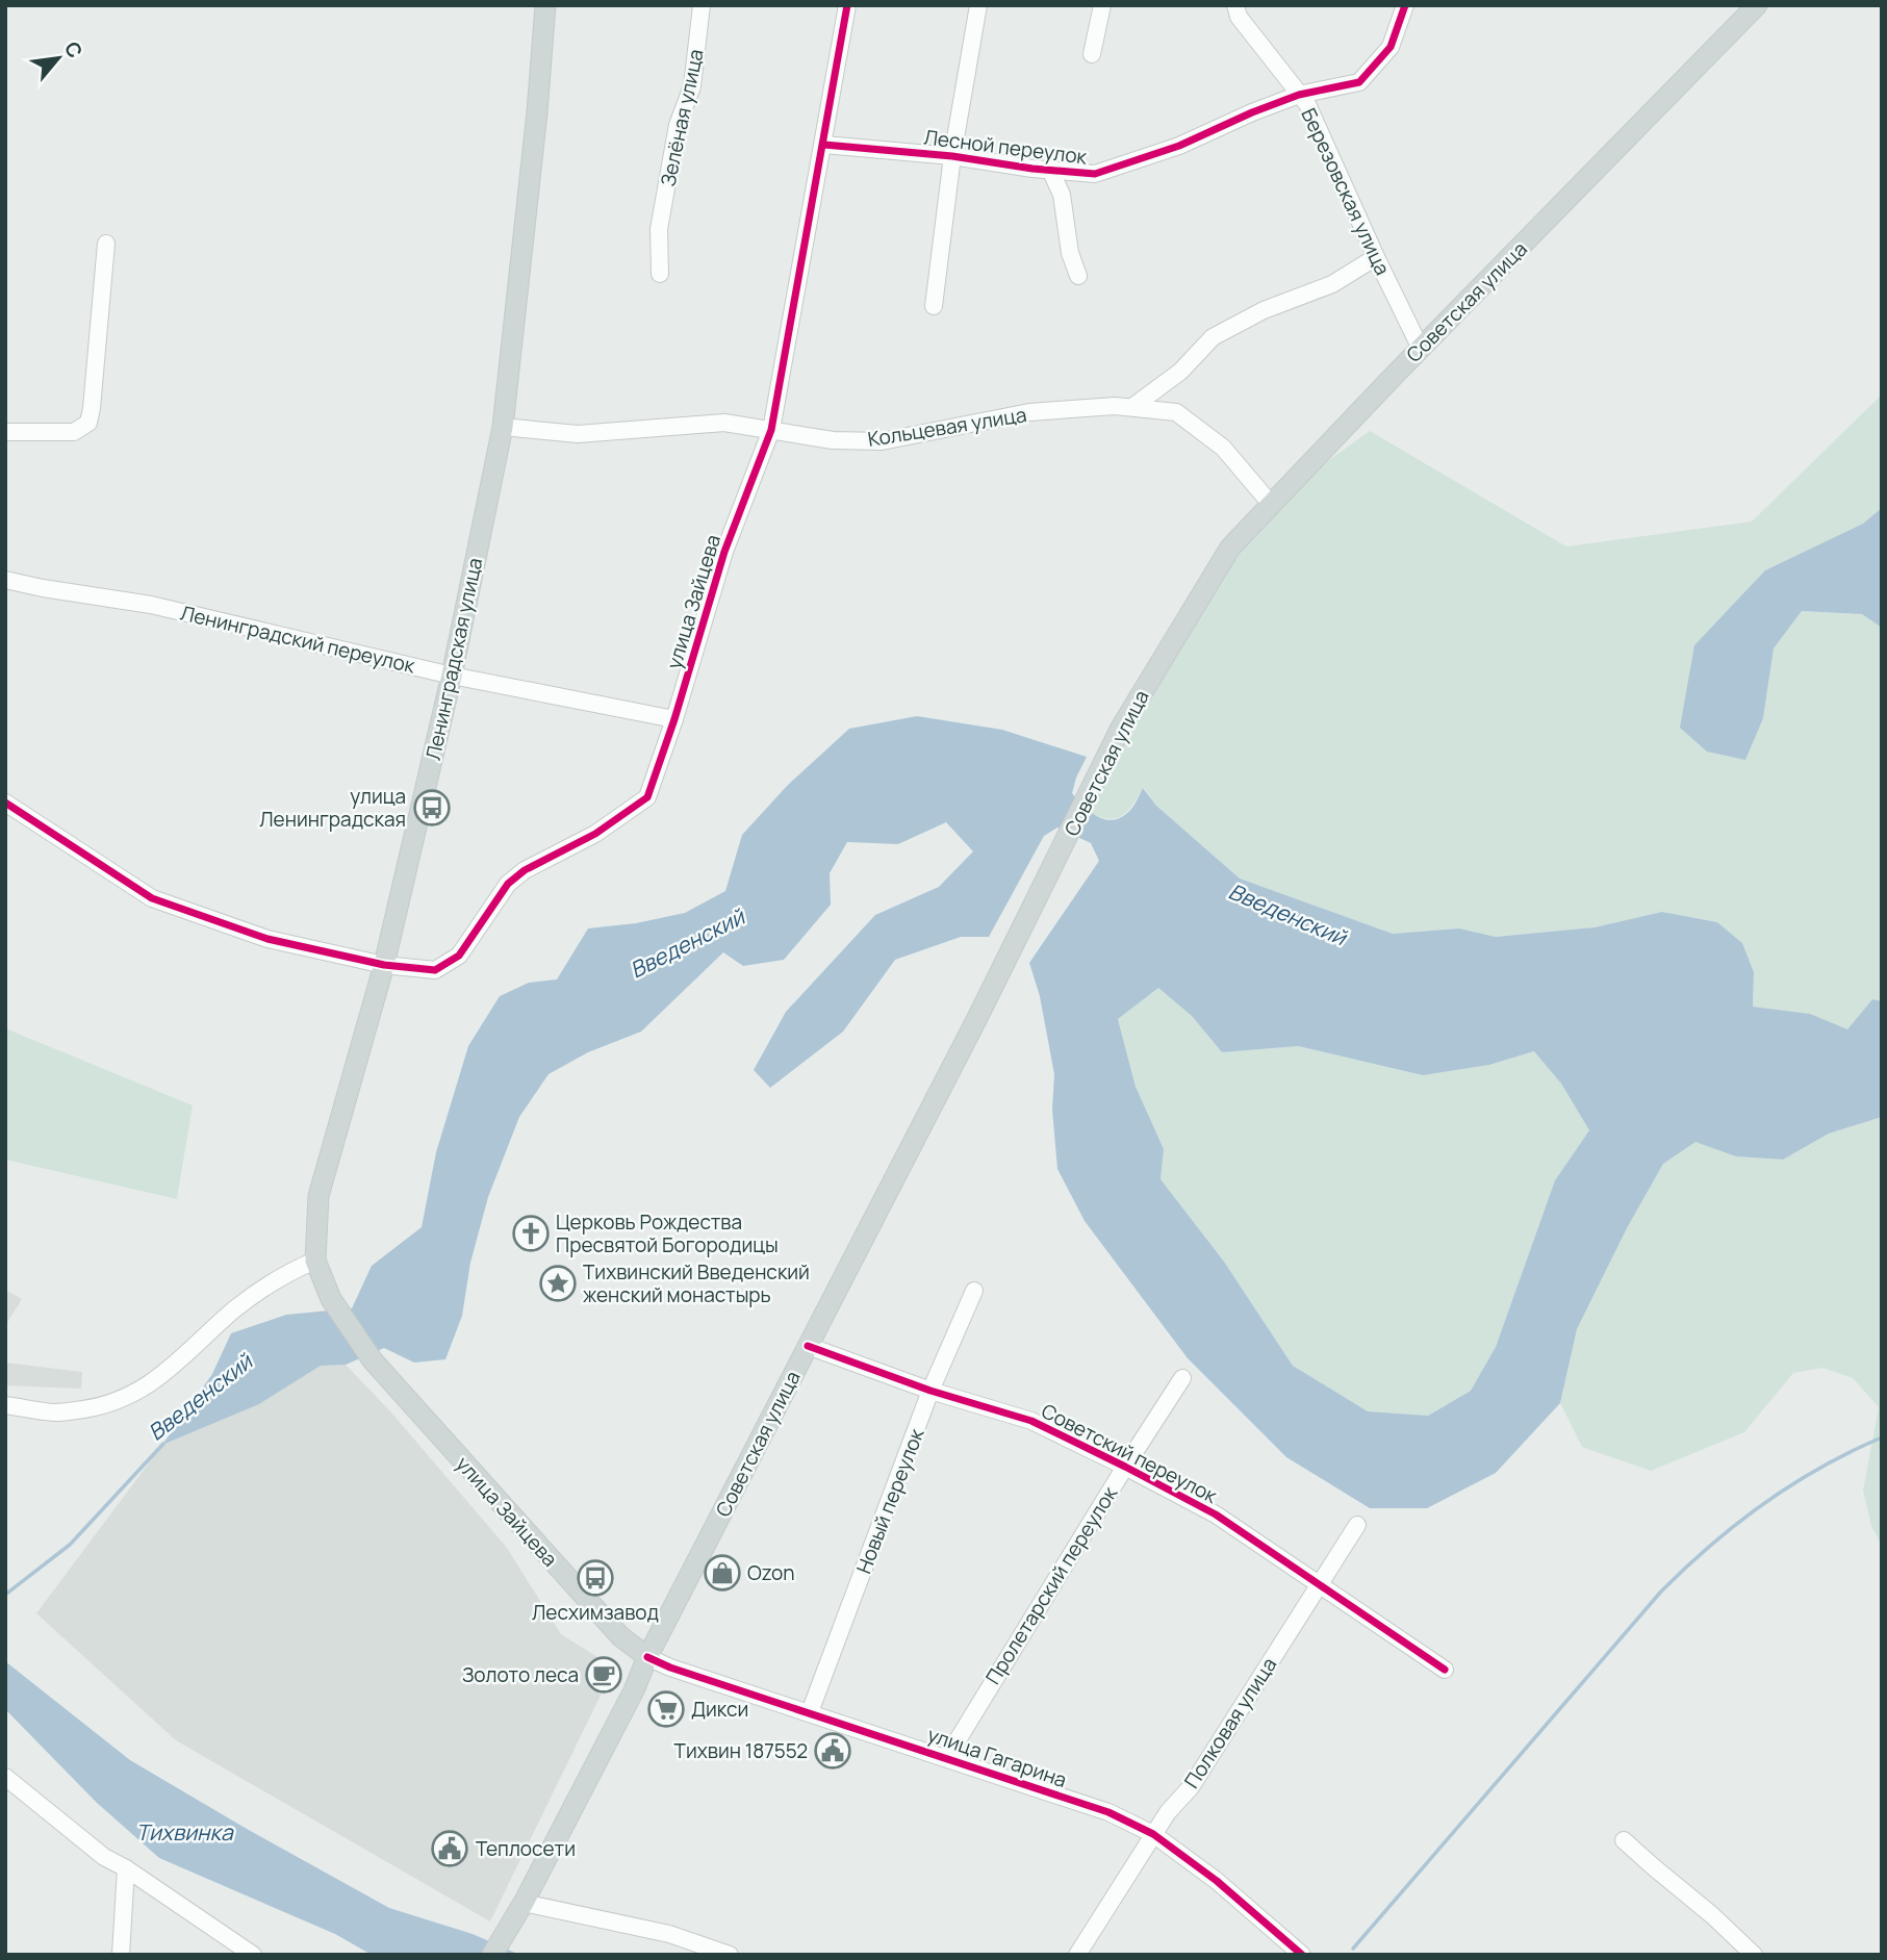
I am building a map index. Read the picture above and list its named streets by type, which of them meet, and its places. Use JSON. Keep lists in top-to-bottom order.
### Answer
{
  "streets": {
    "main road": ["Советская улица", "улица Зайцева", "Ленинградская улица"],
    "street": [
      "Зелёная улица",
      "Лесной переулок",
      "Березовская улица",
      "Кольцевая улица",
      "Ленинградский переулок",
      "Советский переулок",
      "Новый переулок",
      "Пролетарский переулок",
      "Полковая улица",
      "улица Гагарина"
    ]
  },
  "crossings": [
    ["Лесной переулок", "Березовская улица"],
    ["Лесной переулок", "улица Зайцева"],
    ["Березовская улица", "Советская улица"],
    ["Советская улица", "Кольцевая улица"],
    ["Советская улица", "улица Зайцева"],
    ["Советская улица", "Советский переулок"],
    ["Советская улица", "улица Гагарина"],
    ["Кольцевая улица", "улица Зайцева"],
    ["Кольцевая улица", "Ленинградская улица"],
    ["улица Зайцева", "Ленинградский переулок"],
    ["улица Зайцева", "Ленинградская улица"],
    ["улица Зайцева", "улица Гагарина"],
    ["Ленинградский переулок", "Ленинградская улица"],
    ["Советский переулок", "Новый переулок"],
    ["Советский переулок", "Пролетарский переулок"],
    ["Советский переулок", "Полковая улица"],
    ["Новый переулок", "улица Гагарина"],
    ["Пролетарский переулок", "улица Гагарина"],
    ["Полковая улица", "улица Гагарина"]
  ],
  "water": ["Введенский", "Тихвинка"],
  "places": {
    "bus stop": ["улица Ленинградская", "Лесхимзавод"],
    "church": ["Церковь Рождества Пресвятой Богородицы"],
    "place": ["Тихвинский Введенский женский монастырь"],
    "shop": ["Ozon"],
    "cafe": ["Золото леса"],
    "supermarket": ["Дикси"],
    "public building": ["Тихвин 187552", "Теплосети"]
  },
  "north": "top right"
}
